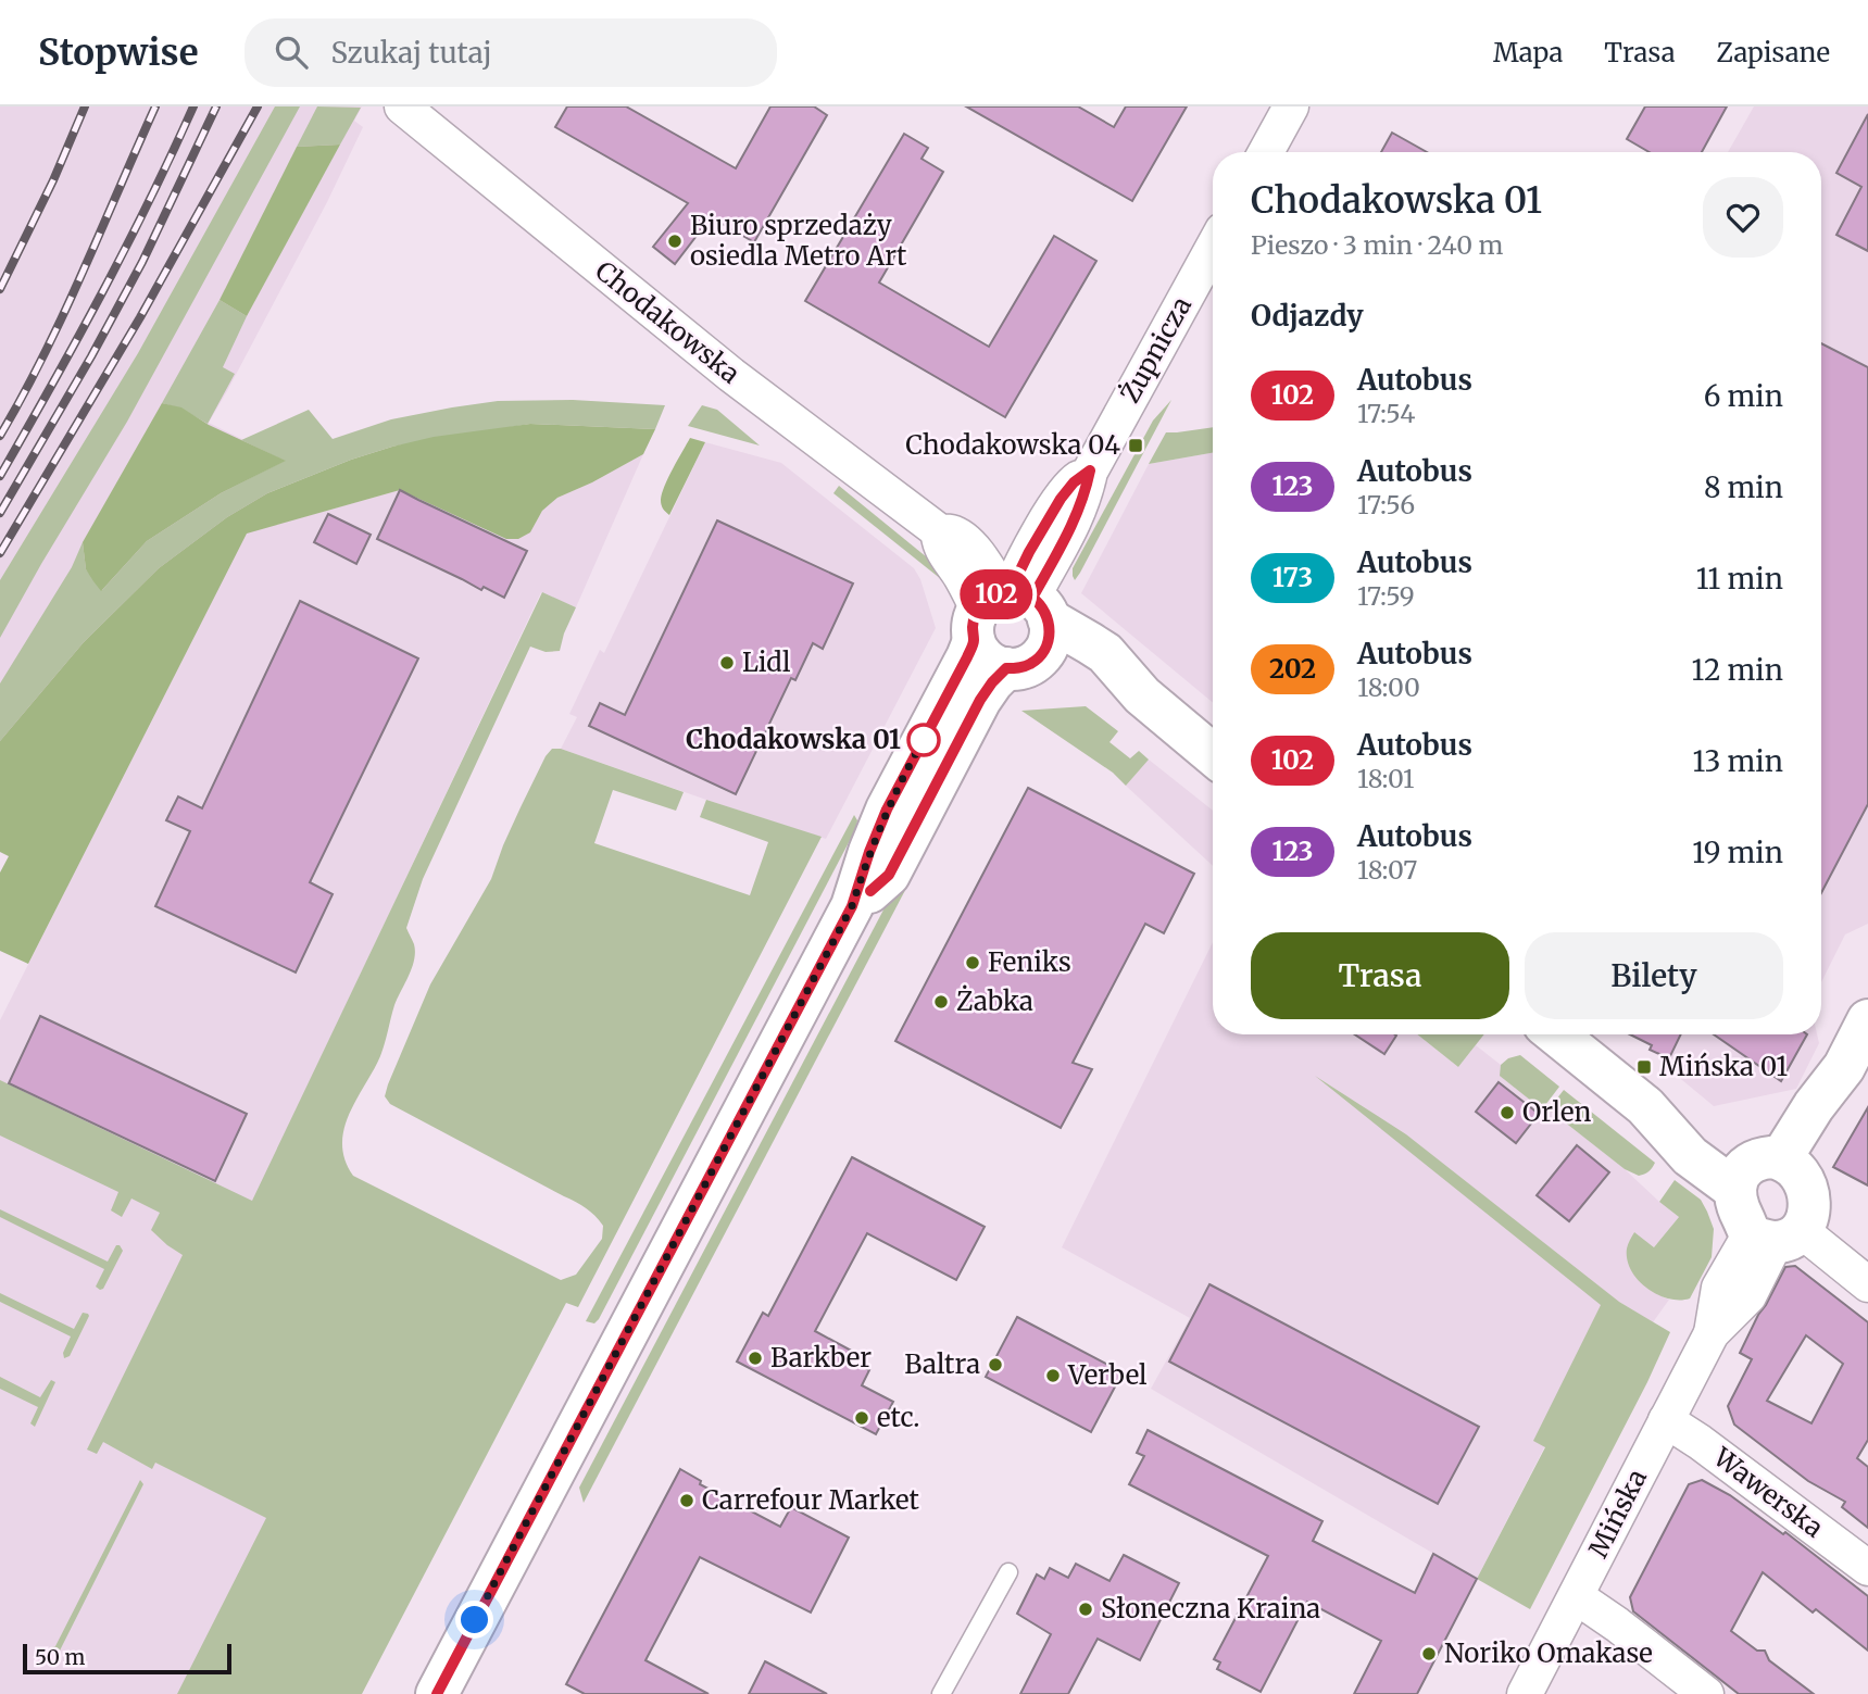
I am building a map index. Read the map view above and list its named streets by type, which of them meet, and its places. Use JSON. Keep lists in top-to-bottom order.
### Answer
{
  "streets": {
    "street": [
      "Chodakowska",
      "Żupnicza",
      "Wawerska",
      "Mińska"
    ]
  },
  "crossings": [
    ["Chodakowska", "Żupnicza"],
    ["Wawerska", "Mińska"]
  ],
  "places": {
    "other": [
      "Biuro sprzedaży osiedla Metro Art",
      "Lidl",
      "Chodakowska 01",
      "Feniks",
      "Żabka",
      "Orlen",
      "Barkber",
      "Baltra",
      "Verbel",
      "etc.",
      "Carrefour Market",
      "Słoneczna Kraina",
      "Noriko Omakase"
    ],
    "transit": ["Chodakowska 04", "Mińska 01"]
  },
  "lines": ["bus line 102"],
  "scale_bar": "50 m",
  "page": {
    "header": "Stopwise",
    "search": "Szukaj tutaj",
    "nav": ["Mapa", "Trasa", "Zapisane"],
    "on_map": "102",
    "heading": [
      ["Chodakowska 01", "Pieszo · 3 min · 240 m"],
      "Odjazdy"
    ],
    "list": [
      {
        "mark": "102",
        "name": "Autobus",
        "note": "17:54",
        "value": "6 min"
      },
      {
        "mark": "123",
        "name": "Autobus",
        "note": "17:56",
        "value": "8 min"
      },
      {
        "mark": "173",
        "name": "Autobus",
        "note": "17:59",
        "value": "11 min"
      },
      {
        "mark": "202",
        "name": "Autobus",
        "note": "18:00",
        "value": "12 min"
      },
      {
        "mark": "102",
        "name": "Autobus",
        "note": "18:01",
        "value": "13 min"
      },
      {
        "mark": "123",
        "name": "Autobus",
        "note": "18:07",
        "value": "19 min"
      }
    ],
    "buttons": ["Trasa", "Bilety"],
    "scale": "50 m"
  }
}
